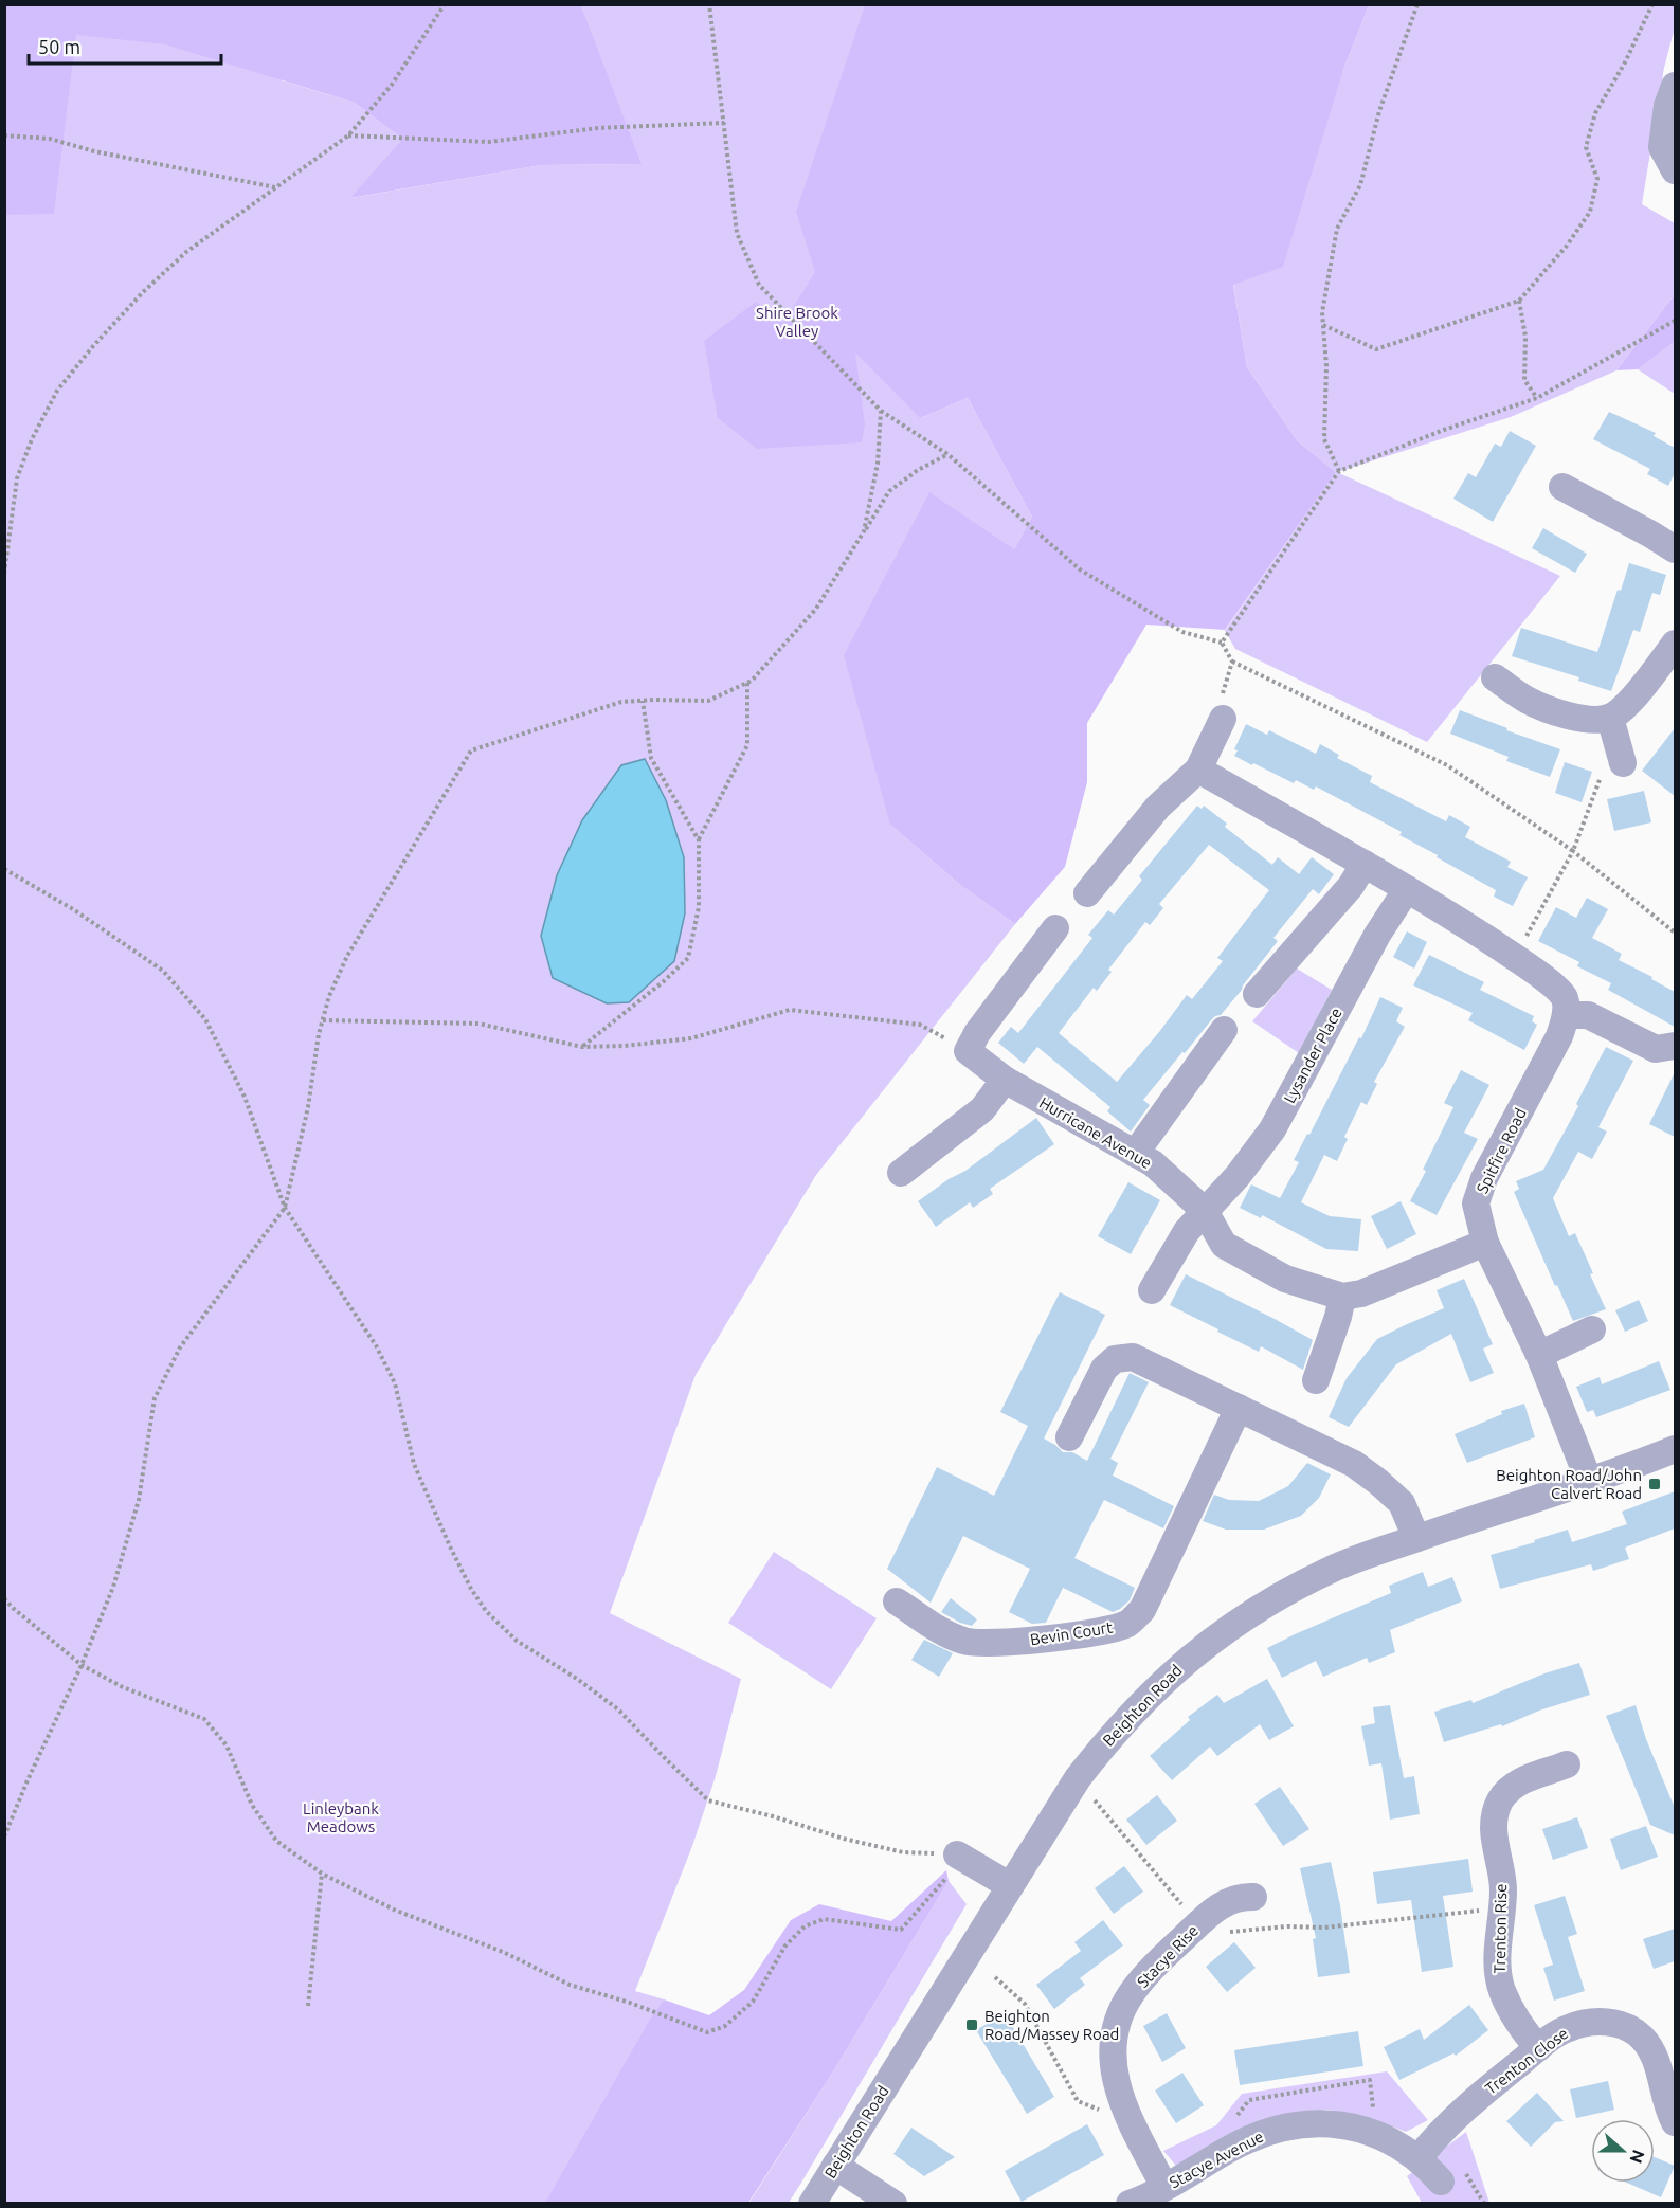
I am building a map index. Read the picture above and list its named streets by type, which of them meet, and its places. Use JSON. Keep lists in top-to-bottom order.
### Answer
{
  "streets": {
    "street": [
      "Lysander Place",
      "Hurricane Avenue",
      "Spitfire Road",
      "Bevin Court",
      "Beighton Road",
      "Trenton Rise",
      "Stacye Rise",
      "Trenton Close",
      "Stacye Avenue"
    ]
  },
  "crossings": [
    ["Lysander Place", "Hurricane Avenue"],
    ["Spitfire Road", "Beighton Road"],
    ["Trenton Rise", "Trenton Close"],
    ["Stacye Rise", "Stacye Avenue"],
    ["Trenton Close", "Stacye Avenue"]
  ],
  "parks": ["Shire Brook Valley", "Linleybank Meadows"],
  "places": {
    "transit": ["Beighton Road/John Calvert Road", "Beighton Road/Massey Road"]
  },
  "scale_bar": "50 m",
  "north": "right"
}
